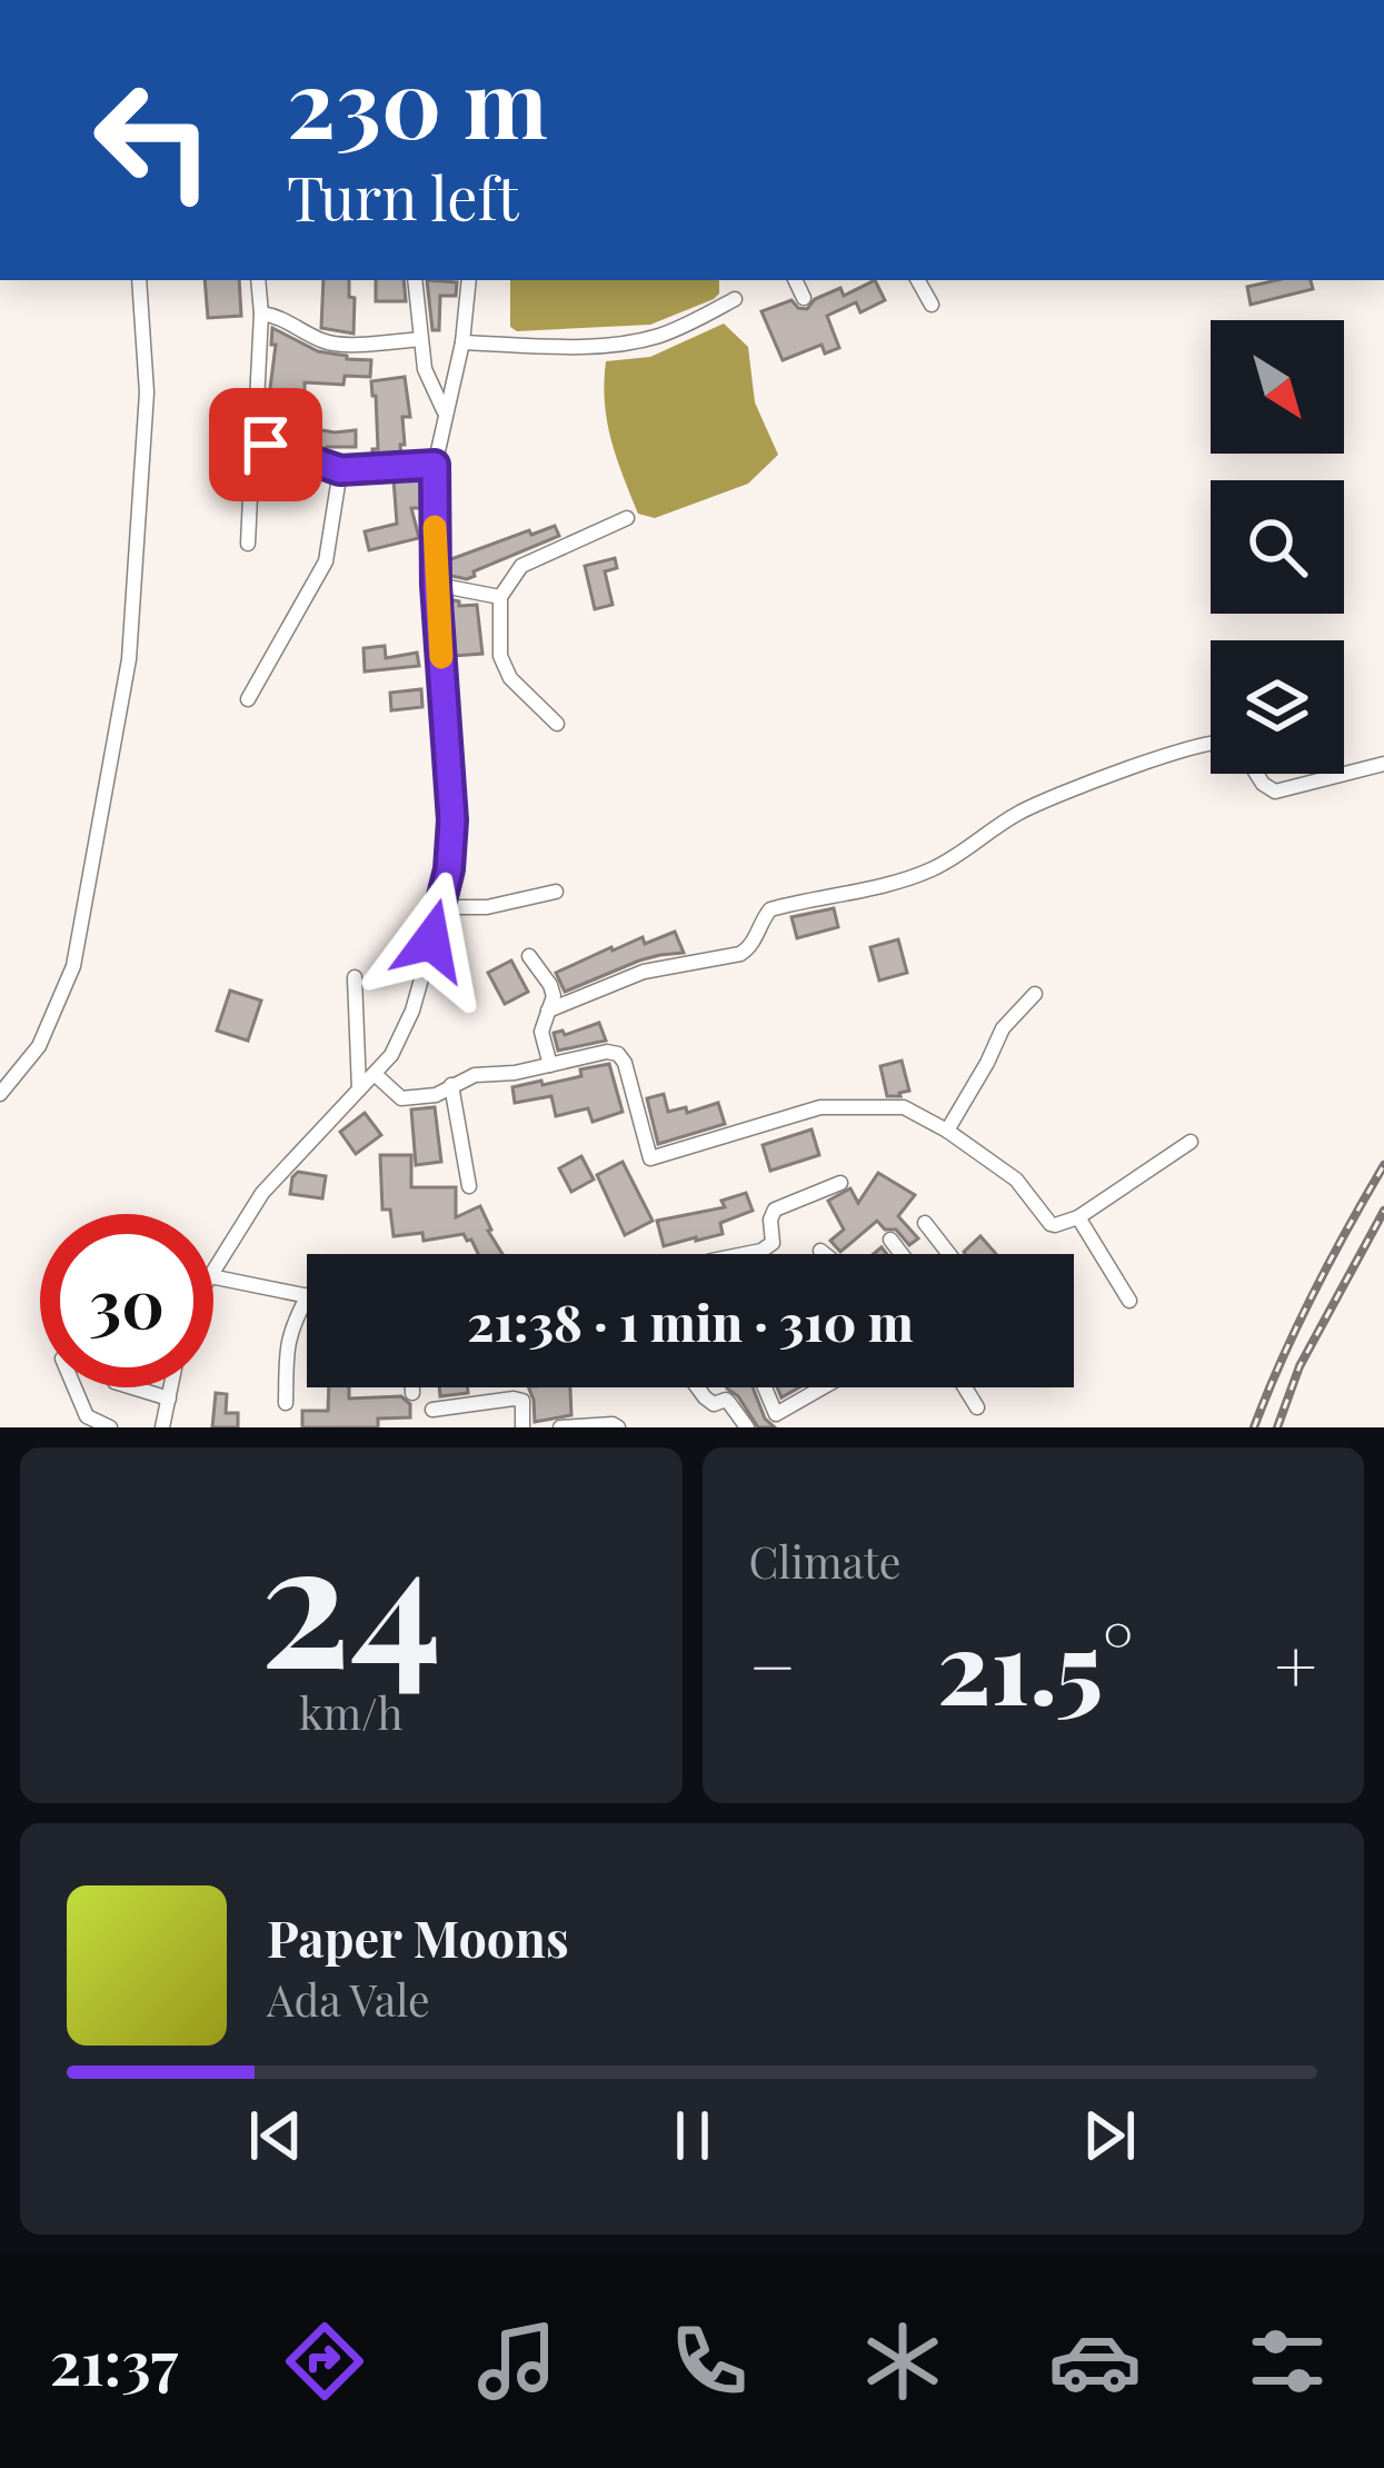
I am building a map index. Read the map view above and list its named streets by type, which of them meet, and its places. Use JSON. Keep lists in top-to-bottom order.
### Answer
{
  "north": "bottom right",
  "page": {
    "turn": ["230 m", "Turn left"],
    "limit": "30",
    "trip": "21:38 · 1 min · 310 m",
    "tile": [
      ["24", "km/h"],
      "Climate"
    ],
    "heat": ["−", "21.5°", "+"],
    "song": ["Paper Moons", "Ada Vale"],
    "tabs": "21:37"
  }
}
